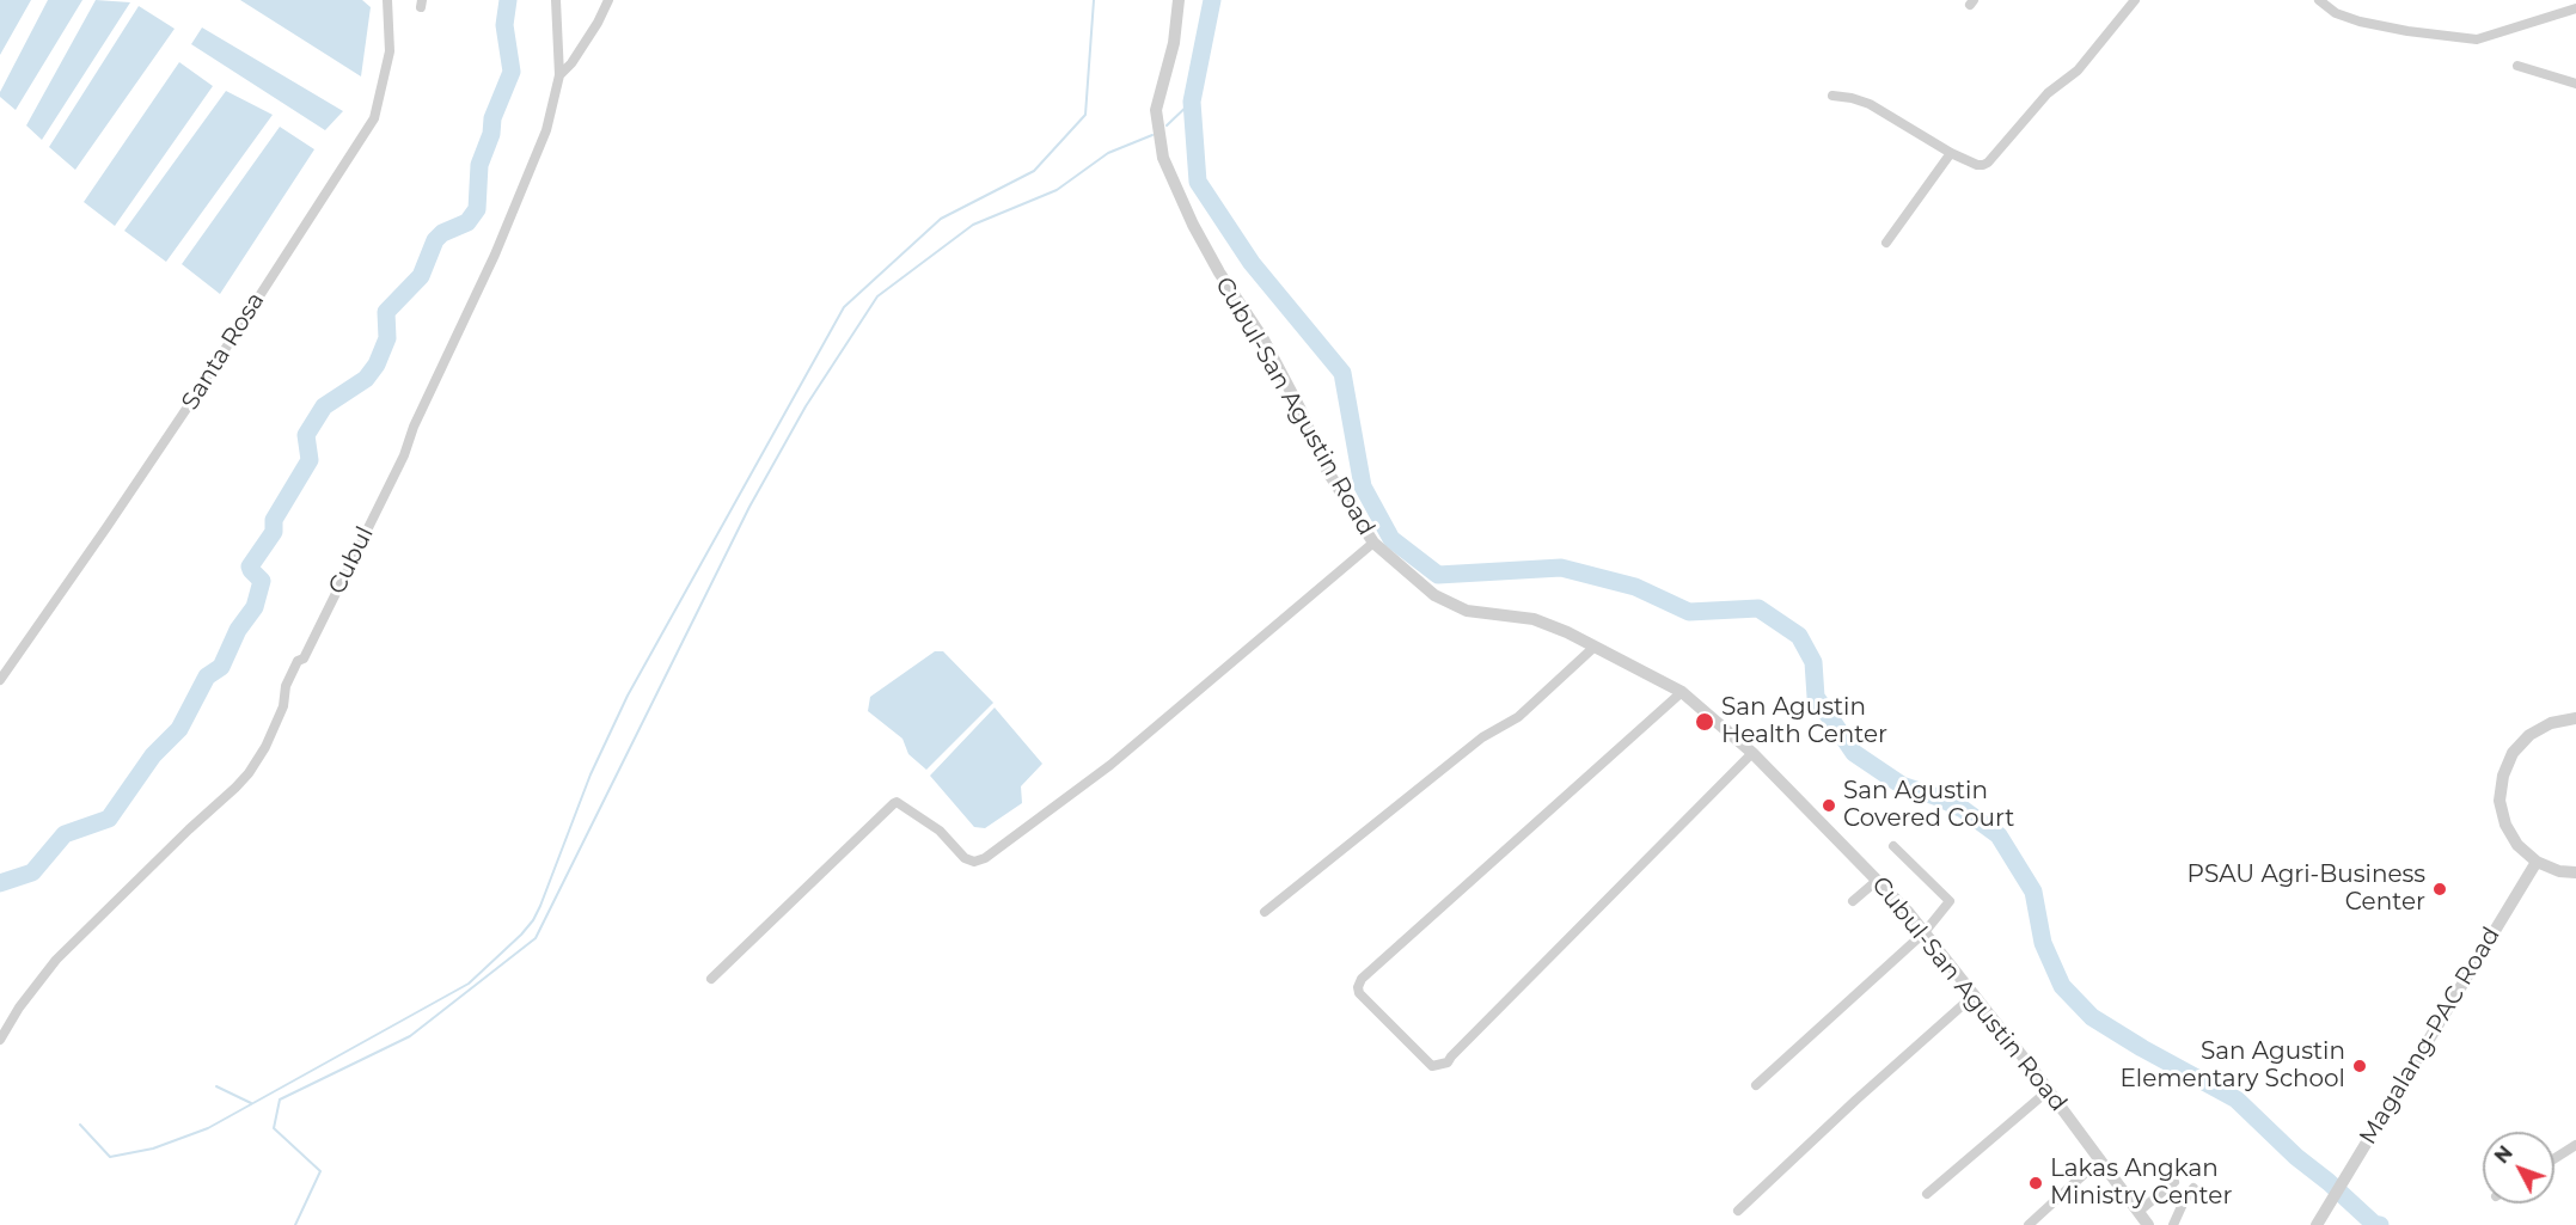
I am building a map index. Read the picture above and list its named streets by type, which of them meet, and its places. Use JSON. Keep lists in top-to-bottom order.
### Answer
{
  "streets": {
    "street": [
      "Santa Rosa",
      "Cubul-San Agustin Road",
      "Cubul",
      "Magalang-PAC Road"
    ]
  },
  "places": [
    "San Agustin Health Center",
    "San Agustin Covered Court",
    "PSAU Agri-Business Center",
    "San Agustin Elementary School",
    "Lakas Angkan Ministry Center"
  ],
  "north": "top left"
}
